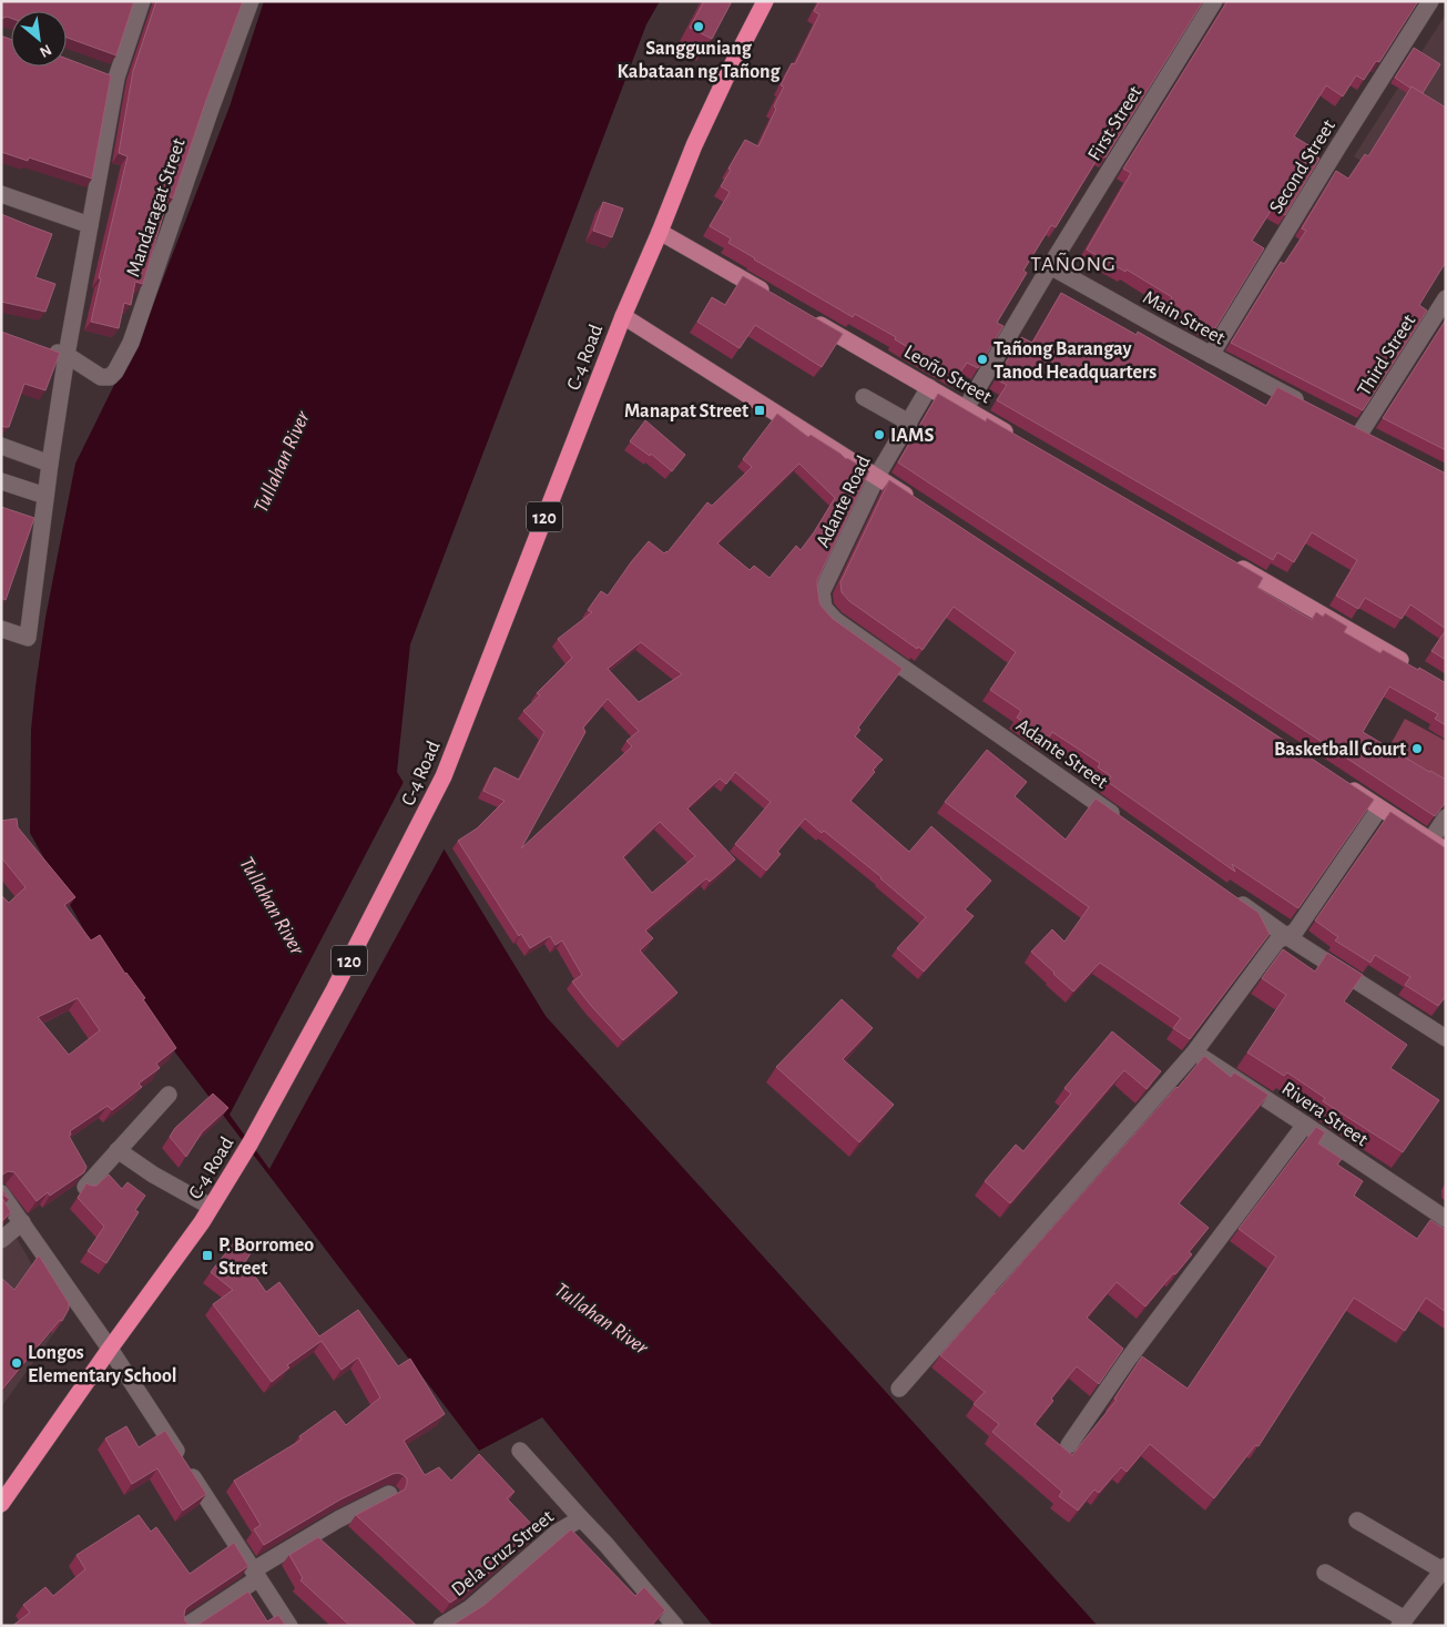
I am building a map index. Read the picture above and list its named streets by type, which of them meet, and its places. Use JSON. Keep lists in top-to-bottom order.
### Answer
{
  "streets": {
    "highway": ["C-4 Road", "120"],
    "main road": ["Leoño Street"],
    "street": [
      "First Street",
      "Second Street",
      "Mandaragat Street",
      "Main Street",
      "Third Street",
      "Adante Road",
      "Adante Street",
      "Rivera Street",
      "Dela Cruz Street"
    ]
  },
  "crossings": [
    ["First Street", "Main Street"],
    ["Second Street", "Main Street"],
    ["Leoño Street", "Adante Road"],
    ["Adante Road", "Adante Street"]
  ],
  "districts": ["TAÑONG"],
  "water": ["Tullahan River"],
  "places": {
    "other": [
      "Sangguniang Kabataan ng Tañong",
      "Tañong Barangay Tanod Headquarters",
      "IAMS",
      "Basketball Court",
      "Longos Elementary School"
    ],
    "transit": ["Manapat Street", "P. Borromeo Street"]
  },
  "north": "bottom right"
}
